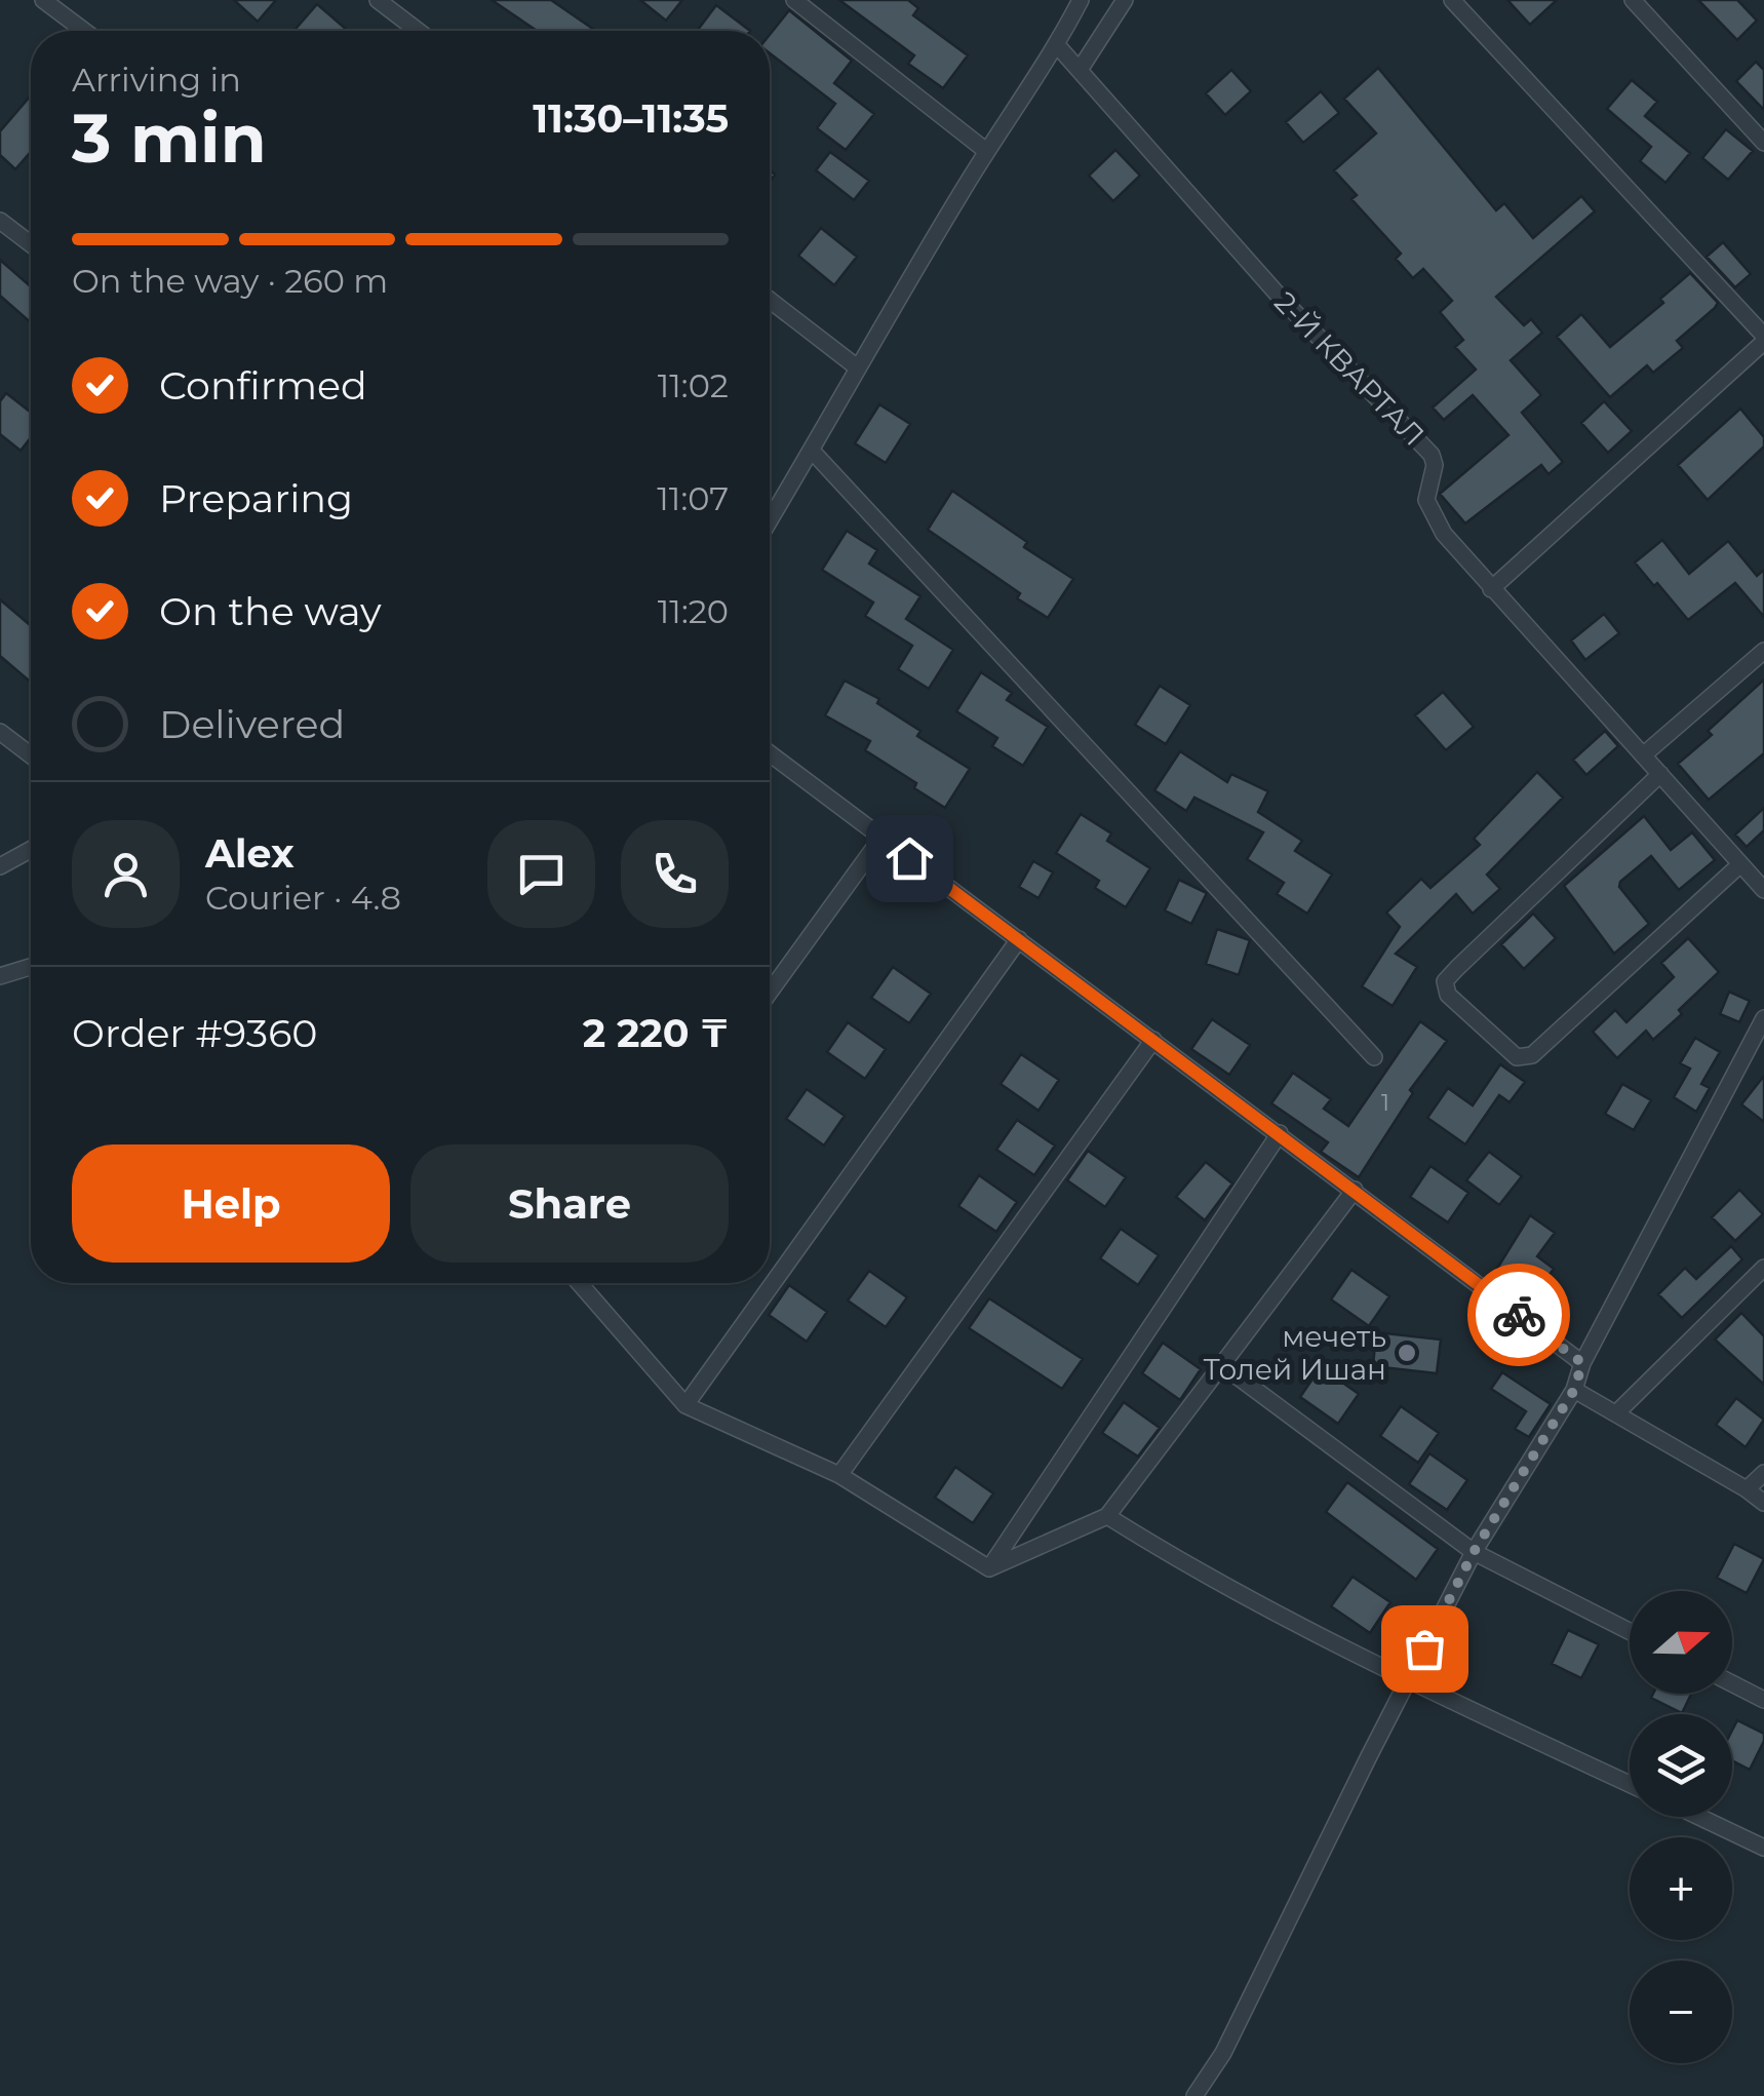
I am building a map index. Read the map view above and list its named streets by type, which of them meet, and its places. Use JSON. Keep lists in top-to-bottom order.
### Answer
{
  "streets": {
    "street": ["2-Й КВАРТАЛ"]
  },
  "places": ["мечеть Толей Ишан"],
  "house_numbers": ["1"],
  "north": "right",
  "page": {
    "heading": ["3 min", "Arriving in", "11:30–11:35"],
    "panel": [
      "Alex",
      "Courier · 4.8",
      "Order #9360",
      "2 220 ₸"
    ],
    "bar": "On the way · 260 m",
    "list": [
      ["Confirmed", "11:02"],
      ["Preparing", "11:07"],
      ["On the way", "11:20"],
      "Delivered"
    ],
    "buttons": ["Help", "Share"],
    "map_buttons": ["+", "−"]
  }
}
